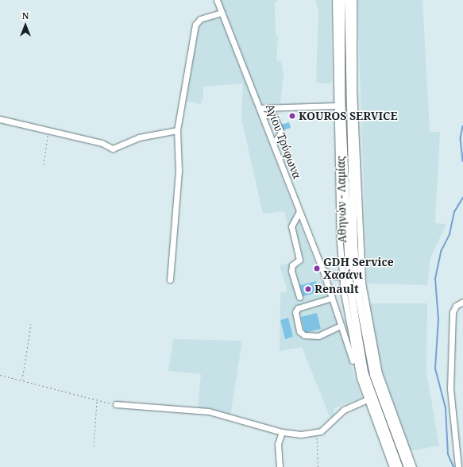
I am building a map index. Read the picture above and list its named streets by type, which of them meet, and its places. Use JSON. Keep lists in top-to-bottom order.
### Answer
{
  "streets": {
    "main road": ["Αθηνών - Λαμίας"],
    "street": ["Αγίου Τρύφωνα"]
  },
  "places": ["KOUROS SERVICE", "GDH Service Χασάνι", "Renault"],
  "north": "top"
}
